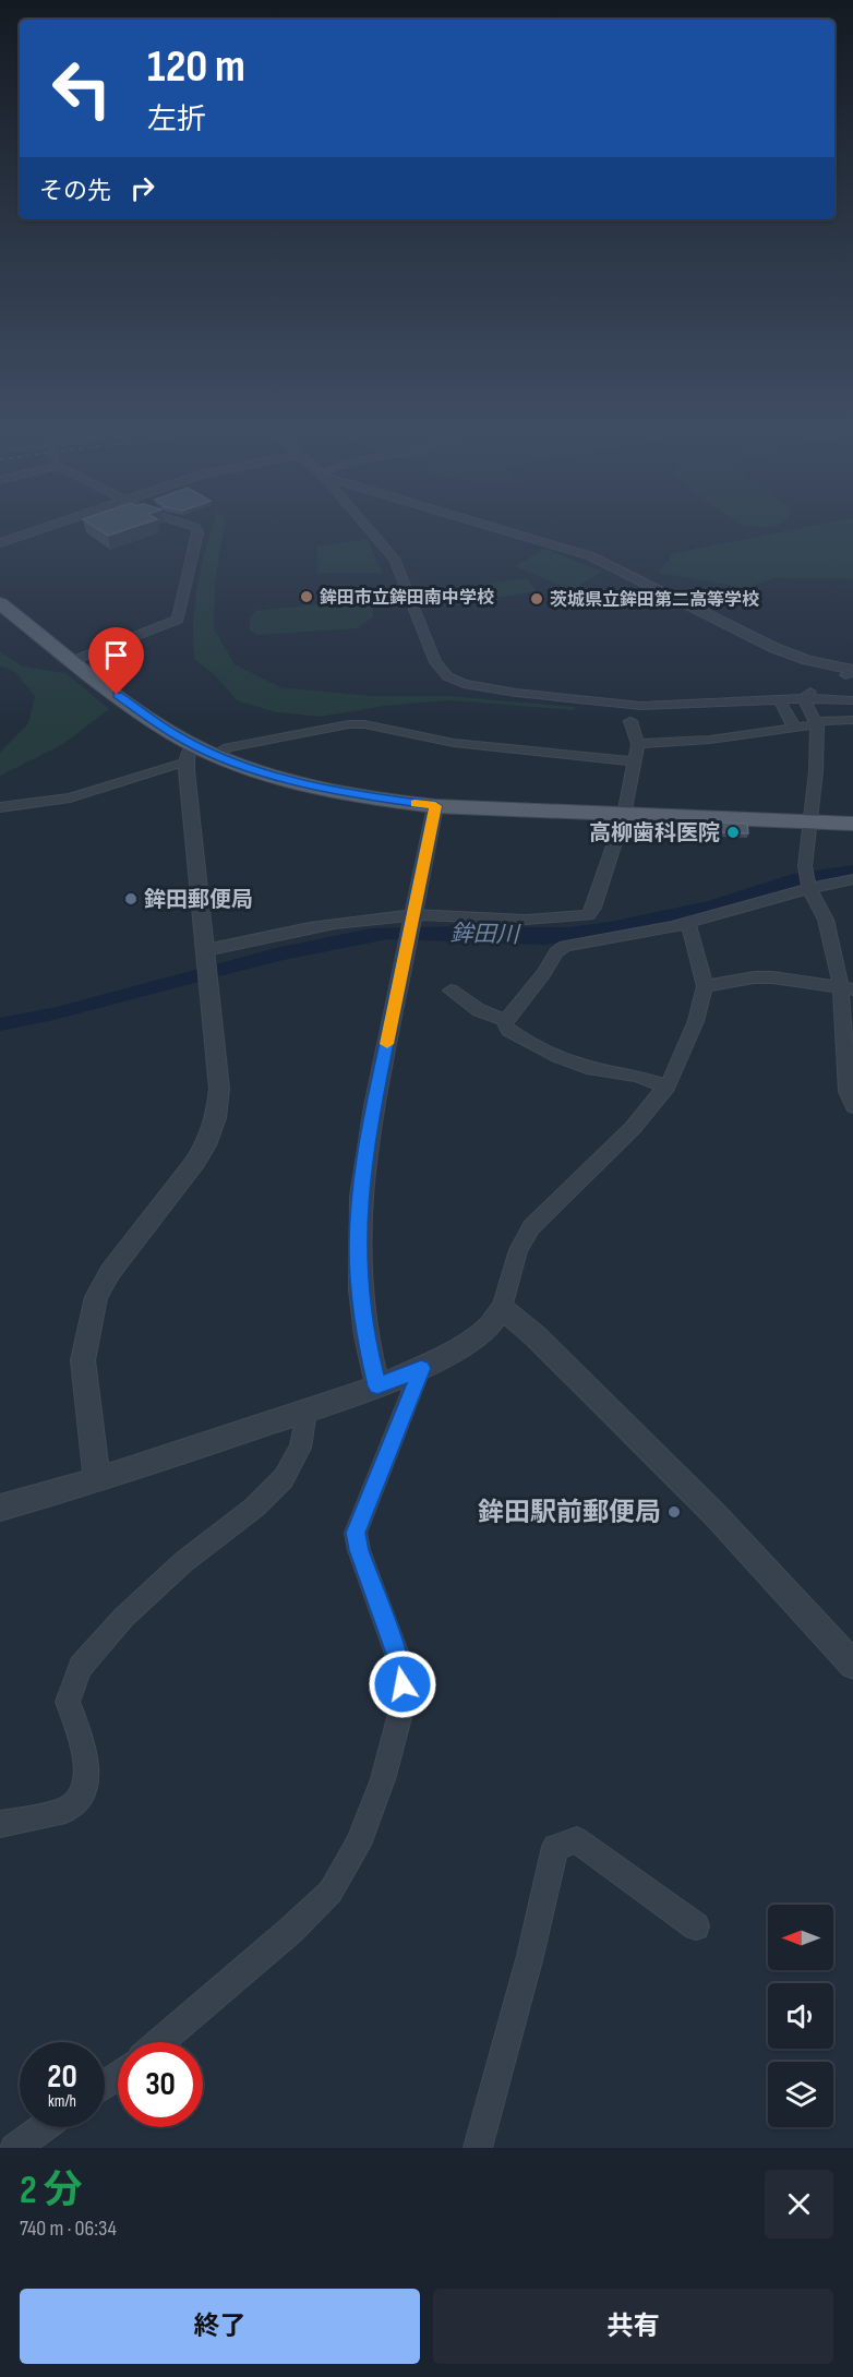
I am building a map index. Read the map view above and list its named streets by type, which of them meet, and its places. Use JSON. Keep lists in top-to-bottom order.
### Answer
{
  "water": ["鉾田川"],
  "places": [
    "鉾田市立鉾田南中学校",
    "茨城県立鉾田第二高等学校",
    "高柳歯科医院",
    "鉾田郵便局",
    "鉾田駅前郵便局"
  ],
  "north": "left",
  "page": {
    "turn": ["120 m", "左折"],
    "then": "その先",
    "speed": "20 km/h",
    "limit": "30",
    "heading": ["2 分", "740 m · 06:34"],
    "buttons": ["終了", "共有"]
  }
}
